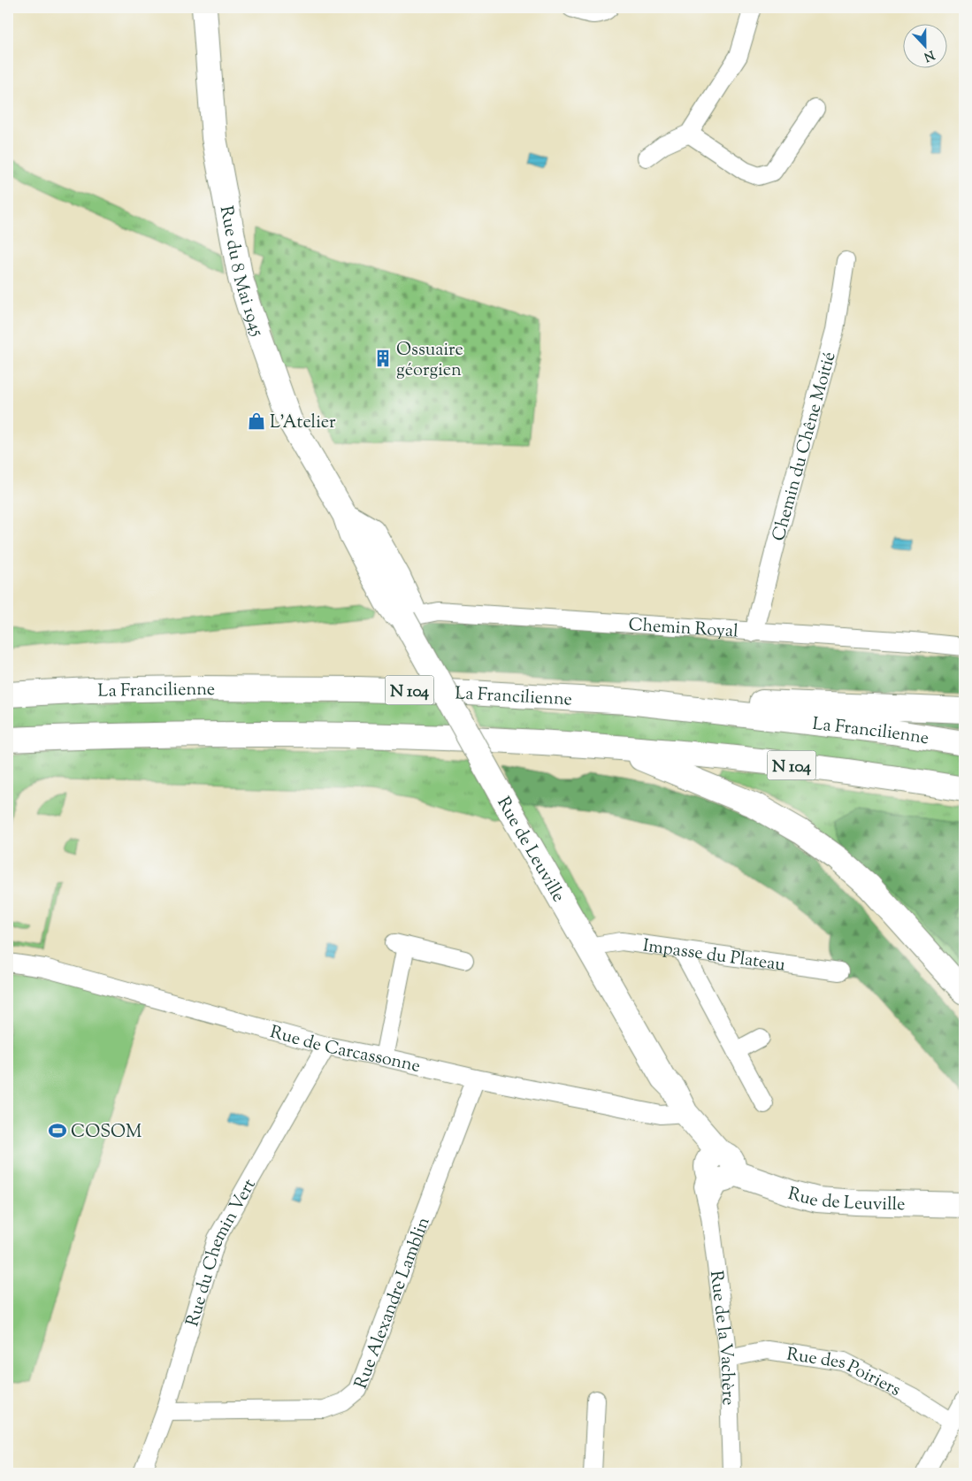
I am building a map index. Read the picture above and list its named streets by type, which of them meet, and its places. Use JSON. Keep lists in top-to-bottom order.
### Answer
{
  "streets": {
    "main road": [
      "Rue du 8 Mai 1945",
      "La Francilienne",
      "N 104",
      "Rue de Leuville"
    ],
    "street": [
      "Chemin du Chêne Moitié",
      "Chemin Royal",
      "Impasse du Plateau",
      "Rue de Carcassonne",
      "Rue du Chemin Vert",
      "Rue Alexandre Lamblin",
      "Rue de la Vachère",
      "Rue des Poiriers"
    ]
  },
  "crossings": [
    ["Rue du 8 Mai 1945", "Chemin Royal"],
    ["Rue du 8 Mai 1945", "Rue de Leuville"],
    ["Chemin du Chêne Moitié", "Chemin Royal"],
    ["Chemin Royal", "Rue de Leuville"],
    ["Rue de Leuville", "Impasse du Plateau"],
    ["Rue de Leuville", "Rue de Carcassonne"],
    ["Rue de Leuville", "Rue de la Vachère"],
    ["Rue de Carcassonne", "Rue du Chemin Vert"],
    ["Rue de Carcassonne", "Rue Alexandre Lamblin"],
    ["Rue du Chemin Vert", "Rue Alexandre Lamblin"],
    ["Rue de la Vachère", "Rue des Poiriers"]
  ],
  "places": {
    "building": ["Ossuaire géorgien"],
    "shop": ["L’Atelier"],
    "sports": ["COSOM"]
  },
  "north": "bottom"
}
